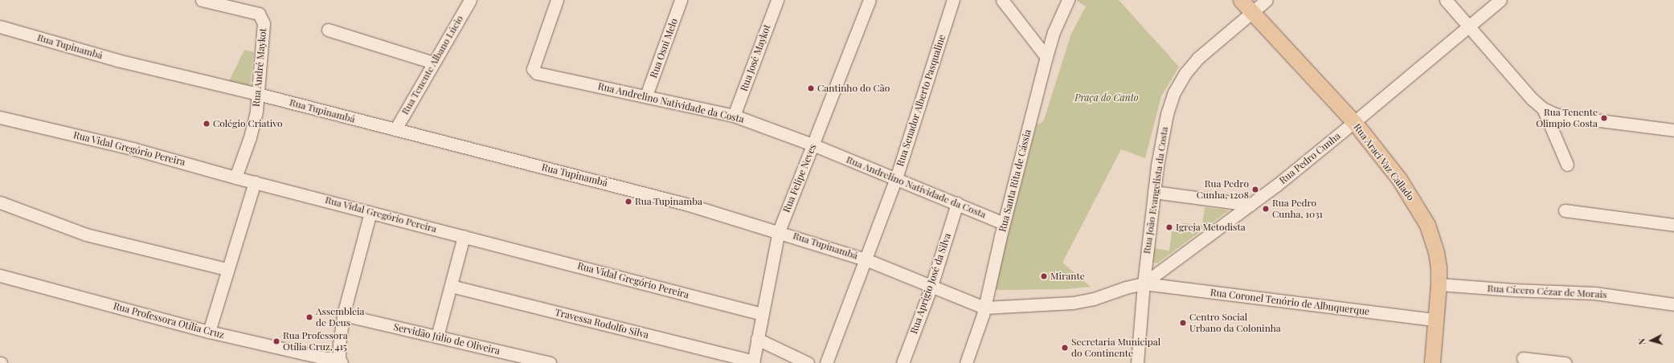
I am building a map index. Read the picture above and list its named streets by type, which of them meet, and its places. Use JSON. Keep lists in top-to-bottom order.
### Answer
{
  "streets": {
    "main road": ["Rua Araci Vaz Callado"],
    "street": [
      "Rua Tupinambá",
      "Rua Osni Melo",
      "Rua José Maykot",
      "Rua Tenente Albano Lúcio",
      "Rua André Maykot",
      "Rua Senador Alberto Pasqualine",
      "Rua Andrelino Natividade da Costa",
      "Rua Vidal Gregório Pereira",
      "Rua Pedro Cunha",
      "Rua Felipe Neves",
      "Rua Santa Rita de Cássia",
      "Rua João Evangelista da Costa",
      "Rua Aprígio José da Silva",
      "Rua Cícero Cézar de Morais",
      "Rua Coronel Tenório de Albuquerque",
      "Rua Professora Otília Cruz",
      "Travessa Rodolfo Silva",
      "Servidão Júlio de Oliveira"
    ]
  },
  "crossings": [
    ["Rua Tupinambá", "Rua Tenente Albano Lúcio"],
    ["Rua Tupinambá", "Rua André Maykot"],
    ["Rua Tupinambá", "Rua Senador Alberto Pasqualine"],
    ["Rua Tupinambá", "Rua Pedro Cunha"],
    ["Rua Tupinambá", "Rua Felipe Neves"],
    ["Rua Tupinambá", "Rua Santa Rita de Cássia"],
    ["Rua Tupinambá", "Rua João Evangelista da Costa"],
    ["Rua Tupinambá", "Rua Aprígio José da Silva"],
    ["Rua Tupinambá", "Rua Coronel Tenório de Albuquerque"],
    ["Rua Osni Melo", "Rua Andrelino Natividade da Costa"],
    ["Rua José Maykot", "Rua Andrelino Natividade da Costa"],
    ["Rua André Maykot", "Rua Vidal Gregório Pereira"],
    ["Rua Senador Alberto Pasqualine", "Rua Andrelino Natividade da Costa"],
    ["Rua Andrelino Natividade da Costa", "Rua Felipe Neves"],
    ["Rua Andrelino Natividade da Costa", "Rua Santa Rita de Cássia"],
    ["Rua Andrelino Natividade da Costa", "Rua Aprígio José da Silva"],
    ["Rua Vidal Gregório Pereira", "Rua Felipe Neves"],
    ["Rua Pedro Cunha", "Rua Araci Vaz Callado"],
    ["Rua Pedro Cunha", "Rua João Evangelista da Costa"],
    ["Rua Pedro Cunha", "Rua Coronel Tenório de Albuquerque"],
    ["Rua Araci Vaz Callado", "Rua João Evangelista da Costa"],
    ["Rua Araci Vaz Callado", "Rua Cícero Cézar de Morais"],
    ["Rua Araci Vaz Callado", "Rua Coronel Tenório de Albuquerque"],
    ["Rua Felipe Neves", "Travessa Rodolfo Silva"],
    ["Rua João Evangelista da Costa", "Rua Coronel Tenório de Albuquerque"]
  ],
  "parks": ["Praça do Canto"],
  "places": [
    "Cantinho do Cão",
    "Rua Tenente Olimpio Costa",
    "Colégio Criativo",
    "Rua Pedro Cunha, 1208",
    "Rua Tupinamba",
    "Rua Pedro Cunha, 1031",
    "Igreja Metodista",
    "Mirante",
    "Assembleia de Deus",
    "Centro Social Urbano da Coloninha",
    "Rua Professora Otília Cruz, 415",
    "Secretaria Municipal do Continente"
  ],
  "north": "left"
}
